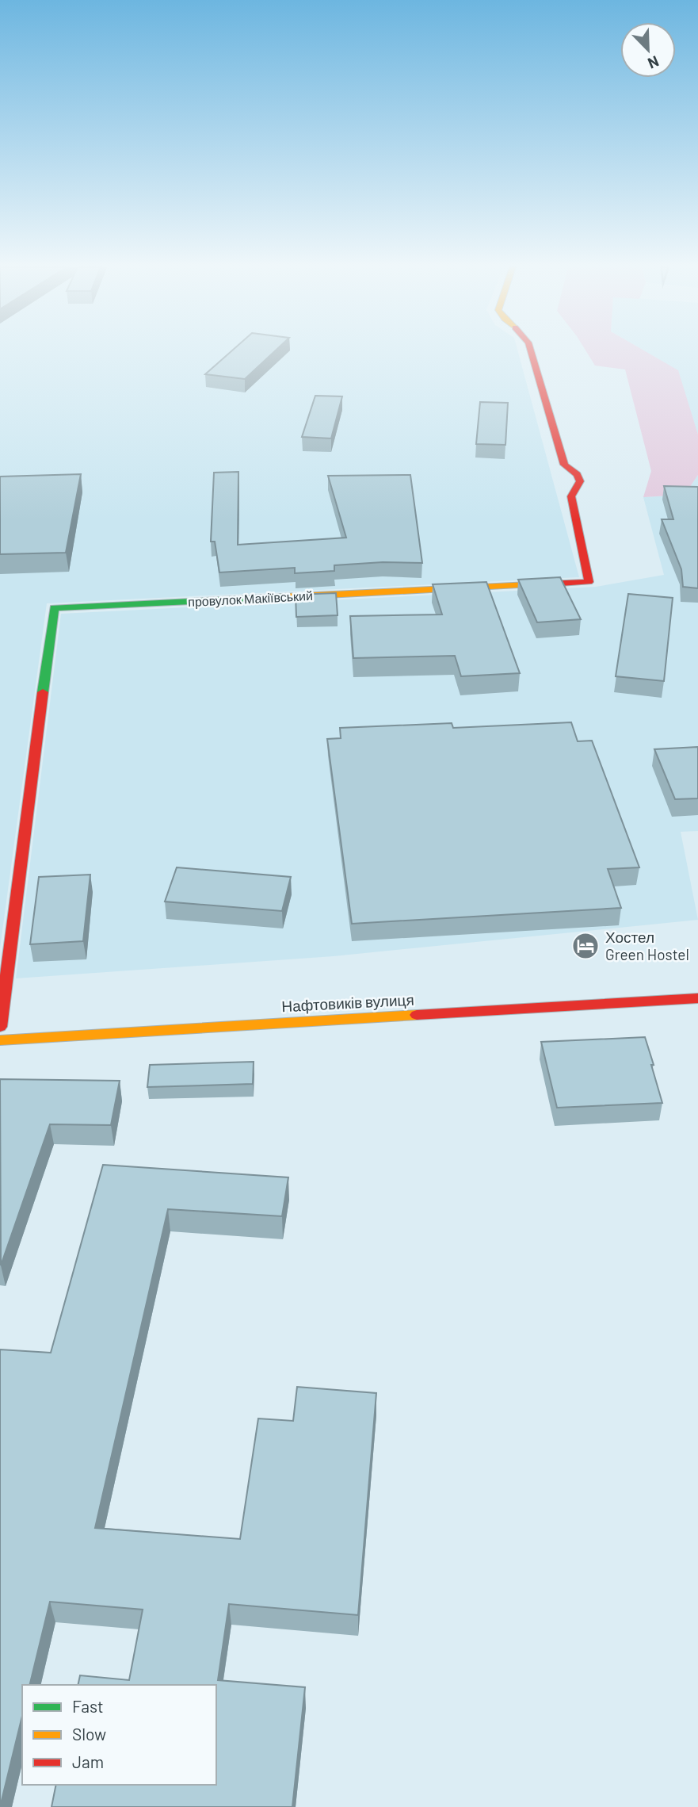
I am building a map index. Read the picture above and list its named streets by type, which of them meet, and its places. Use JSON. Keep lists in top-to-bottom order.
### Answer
{
  "streets": {
    "street": ["провулок Макіївський", "Нафтовиків вулиця"]
  },
  "places": {
    "hotel": ["Хостел Green Hostel"]
  },
  "legend": ["Fast", "Slow", "Jam"],
  "north": "bottom right"
}
